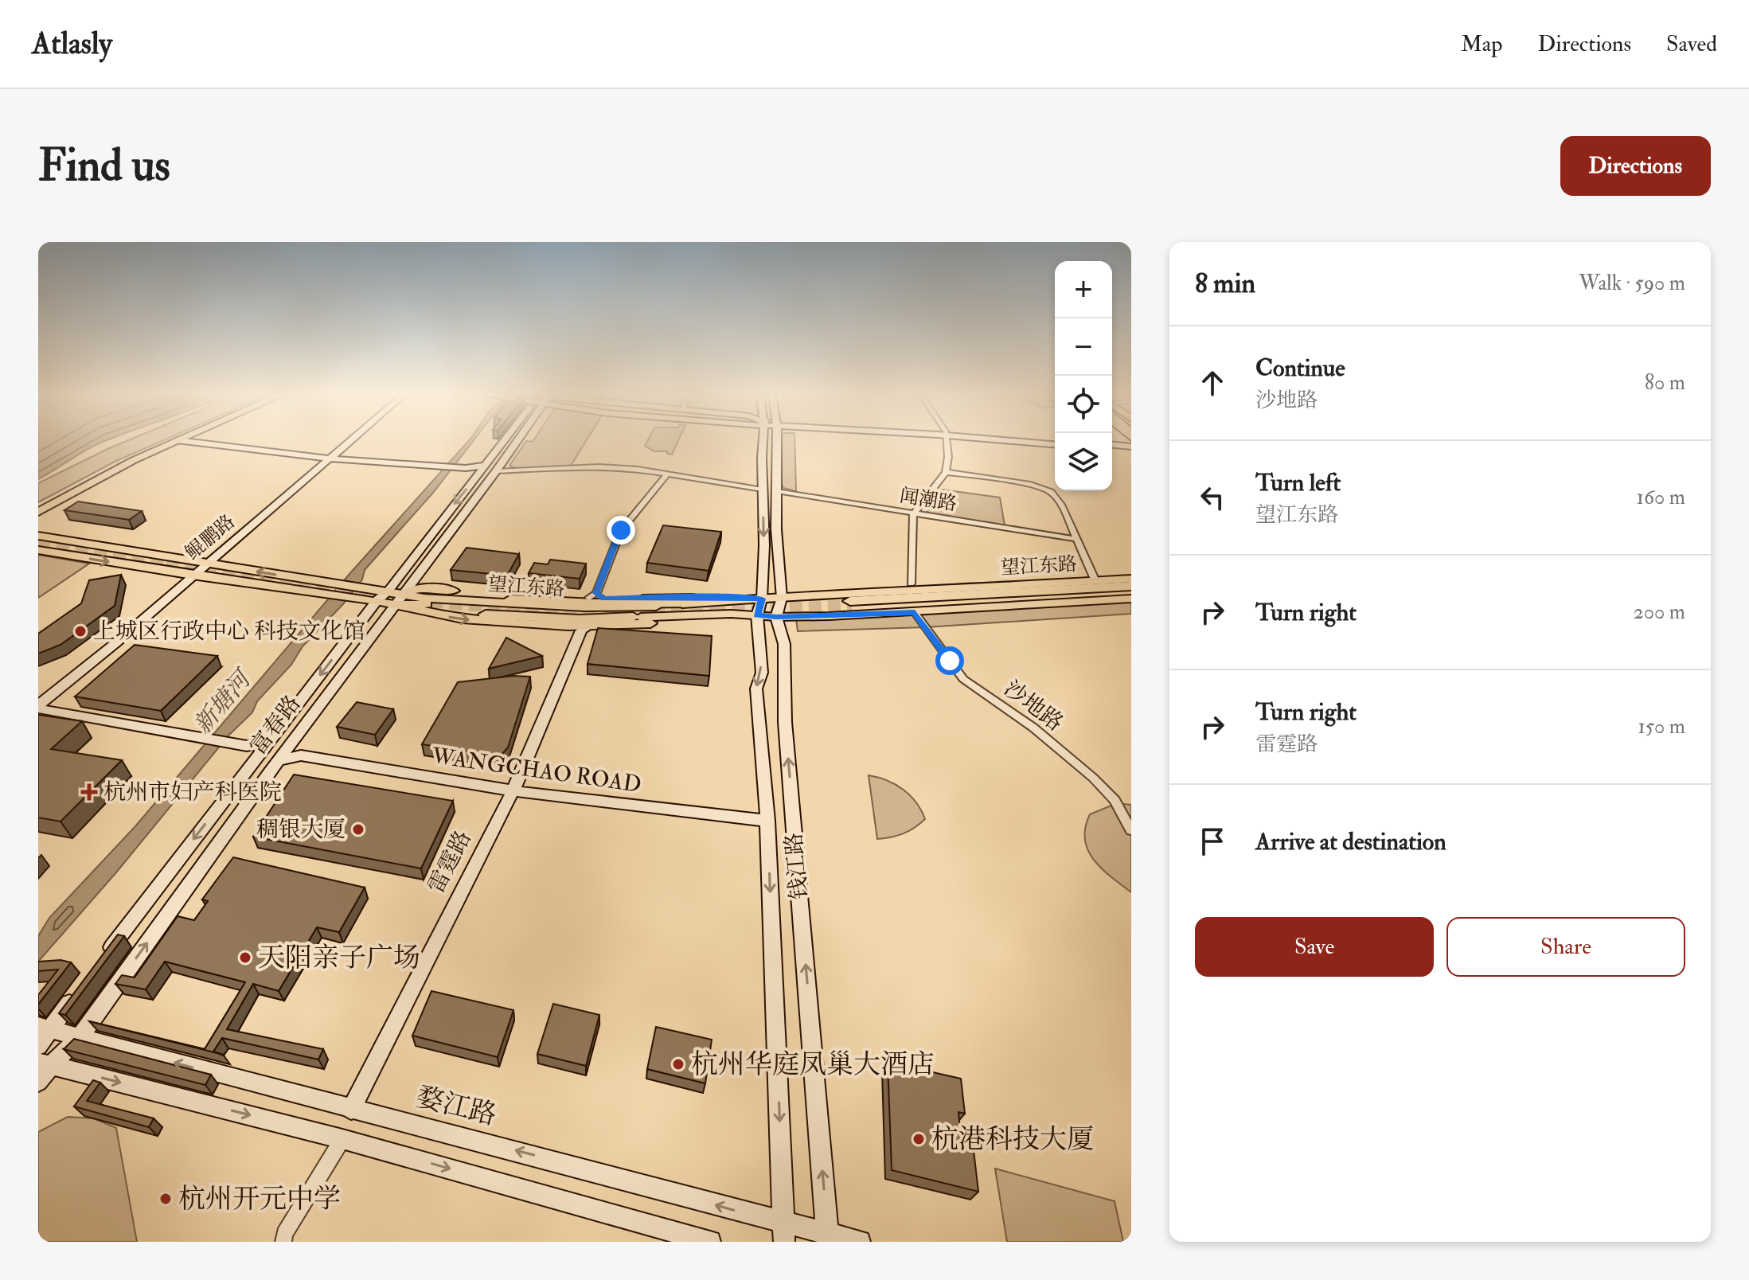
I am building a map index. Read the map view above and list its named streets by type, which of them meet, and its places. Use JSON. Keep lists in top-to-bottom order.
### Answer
{
  "streets": {
    "main road": [
      "鲲鹏路",
      "望江东路",
      "富春路",
      "WANGCHAO ROAD",
      "雷霆路",
      "钱江路",
      "婺江路"
    ],
    "street": ["闻潮路", "沙地路"]
  },
  "crossings": [
    ["鲲鹏路", "望江东路"],
    ["望江东路", "沙地路"],
    ["望江东路", "富春路"],
    ["望江东路", "钱江路"],
    ["富春路", "WANGCHAO ROAD"],
    ["富春路", "婺江路"],
    ["WANGCHAO ROAD", "雷霆路"],
    ["WANGCHAO ROAD", "钱江路"],
    ["雷霆路", "婺江路"],
    ["钱江路", "婺江路"]
  ],
  "water": ["新塘河"],
  "places": {
    "other": [
      "上城区行政中心 科技文化馆",
      "稠银大厦",
      "天阳亲子广场",
      "杭州华庭凤巢大酒店",
      "杭港科技大厦",
      "杭州开元中学"
    ],
    "health": ["杭州市妇产科医院"]
  },
  "page": {
    "header": "Atlasly",
    "nav": ["Map", "Directions", "Saved"],
    "buttons": [
      "Directions",
      ["Save", "Share"]
    ],
    "title": "Find us",
    "heading": ["8 min", "Walk · 590 m"],
    "map_buttons": ["+", "−"],
    "list": [
      ["Continue", "沙地路", "80 m"],
      ["Turn left", "望江东路", "160 m"],
      ["Turn right", "200 m"],
      ["Turn right", "雷霆路", "150 m"],
      "Arrive at destination"
    ]
  }
}
